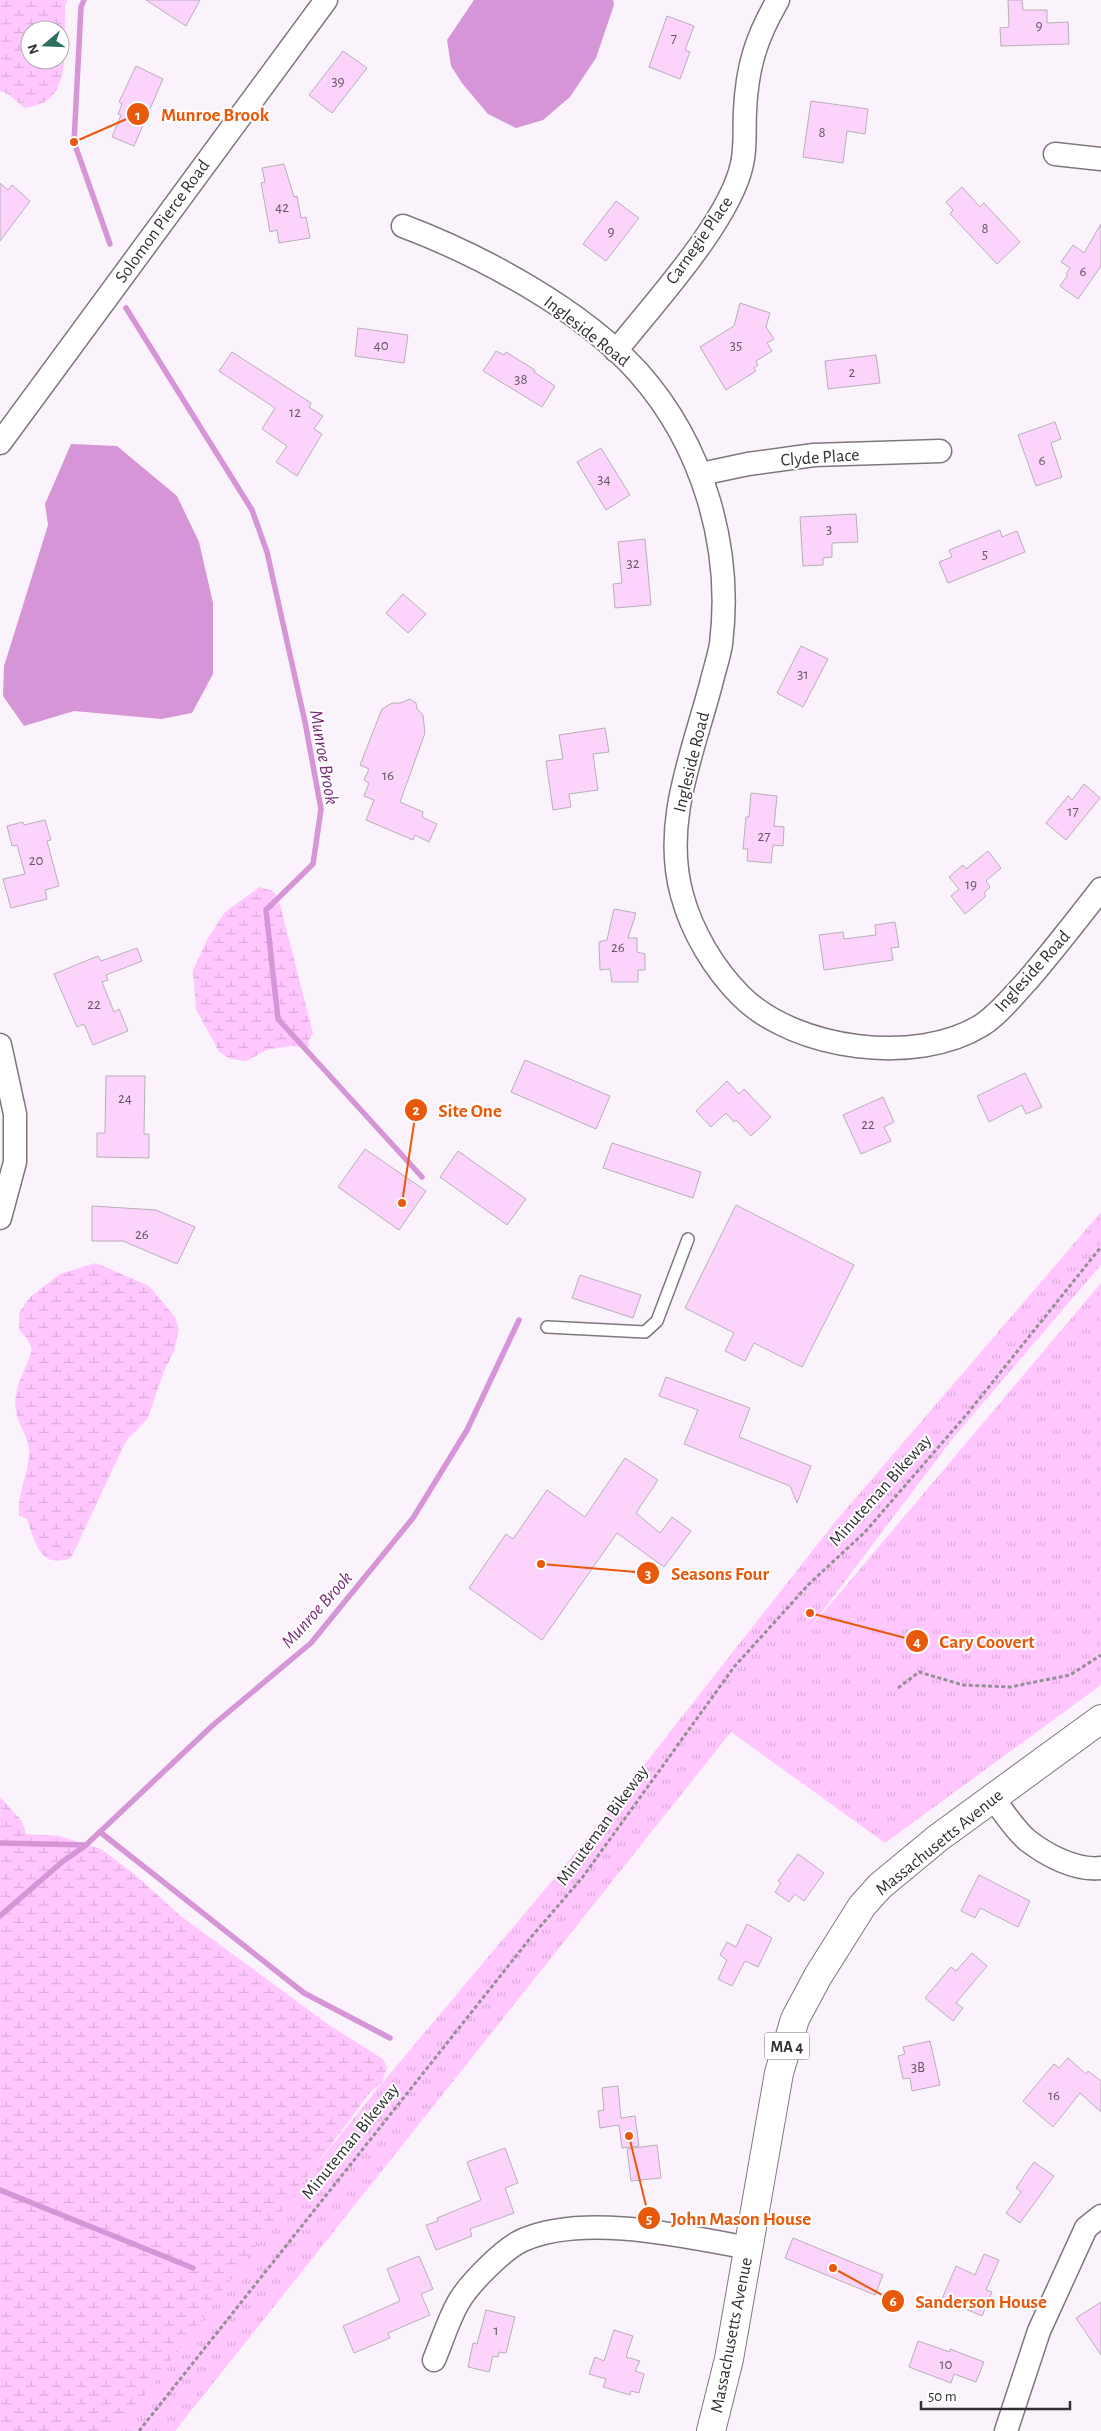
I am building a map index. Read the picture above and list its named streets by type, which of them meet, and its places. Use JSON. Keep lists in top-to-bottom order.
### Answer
{
  "streets": {
    "main road": ["Massachusetts Avenue", "MA 4"],
    "street": [
      "Solomon Pierce Road",
      "Carnegie Place",
      "Ingleside Road",
      "Clyde Place"
    ],
    "path": ["Minuteman Bikeway"]
  },
  "crossings": [
    ["Carnegie Place", "Ingleside Road"],
    ["Ingleside Road", "Clyde Place"]
  ],
  "water": ["Munroe Brook"],
  "places": [
    "Munroe Brook",
    "Site One",
    "Seasons Four",
    "Cary Coovert",
    "John Mason House",
    "Sanderson House"
  ],
  "house_numbers": [
    "9",
    "7",
    "39",
    "8",
    "42",
    "8",
    "9",
    "6",
    "40",
    "35",
    "2",
    "38",
    "12",
    "6",
    "34",
    "3",
    "5",
    "32",
    "31",
    "16",
    "17",
    "27",
    "20",
    "19",
    "26",
    "22",
    "24",
    "22",
    "26",
    "3B",
    "16",
    "1",
    "10"
  ],
  "scale_bar": "50 m",
  "north": "left"
}
